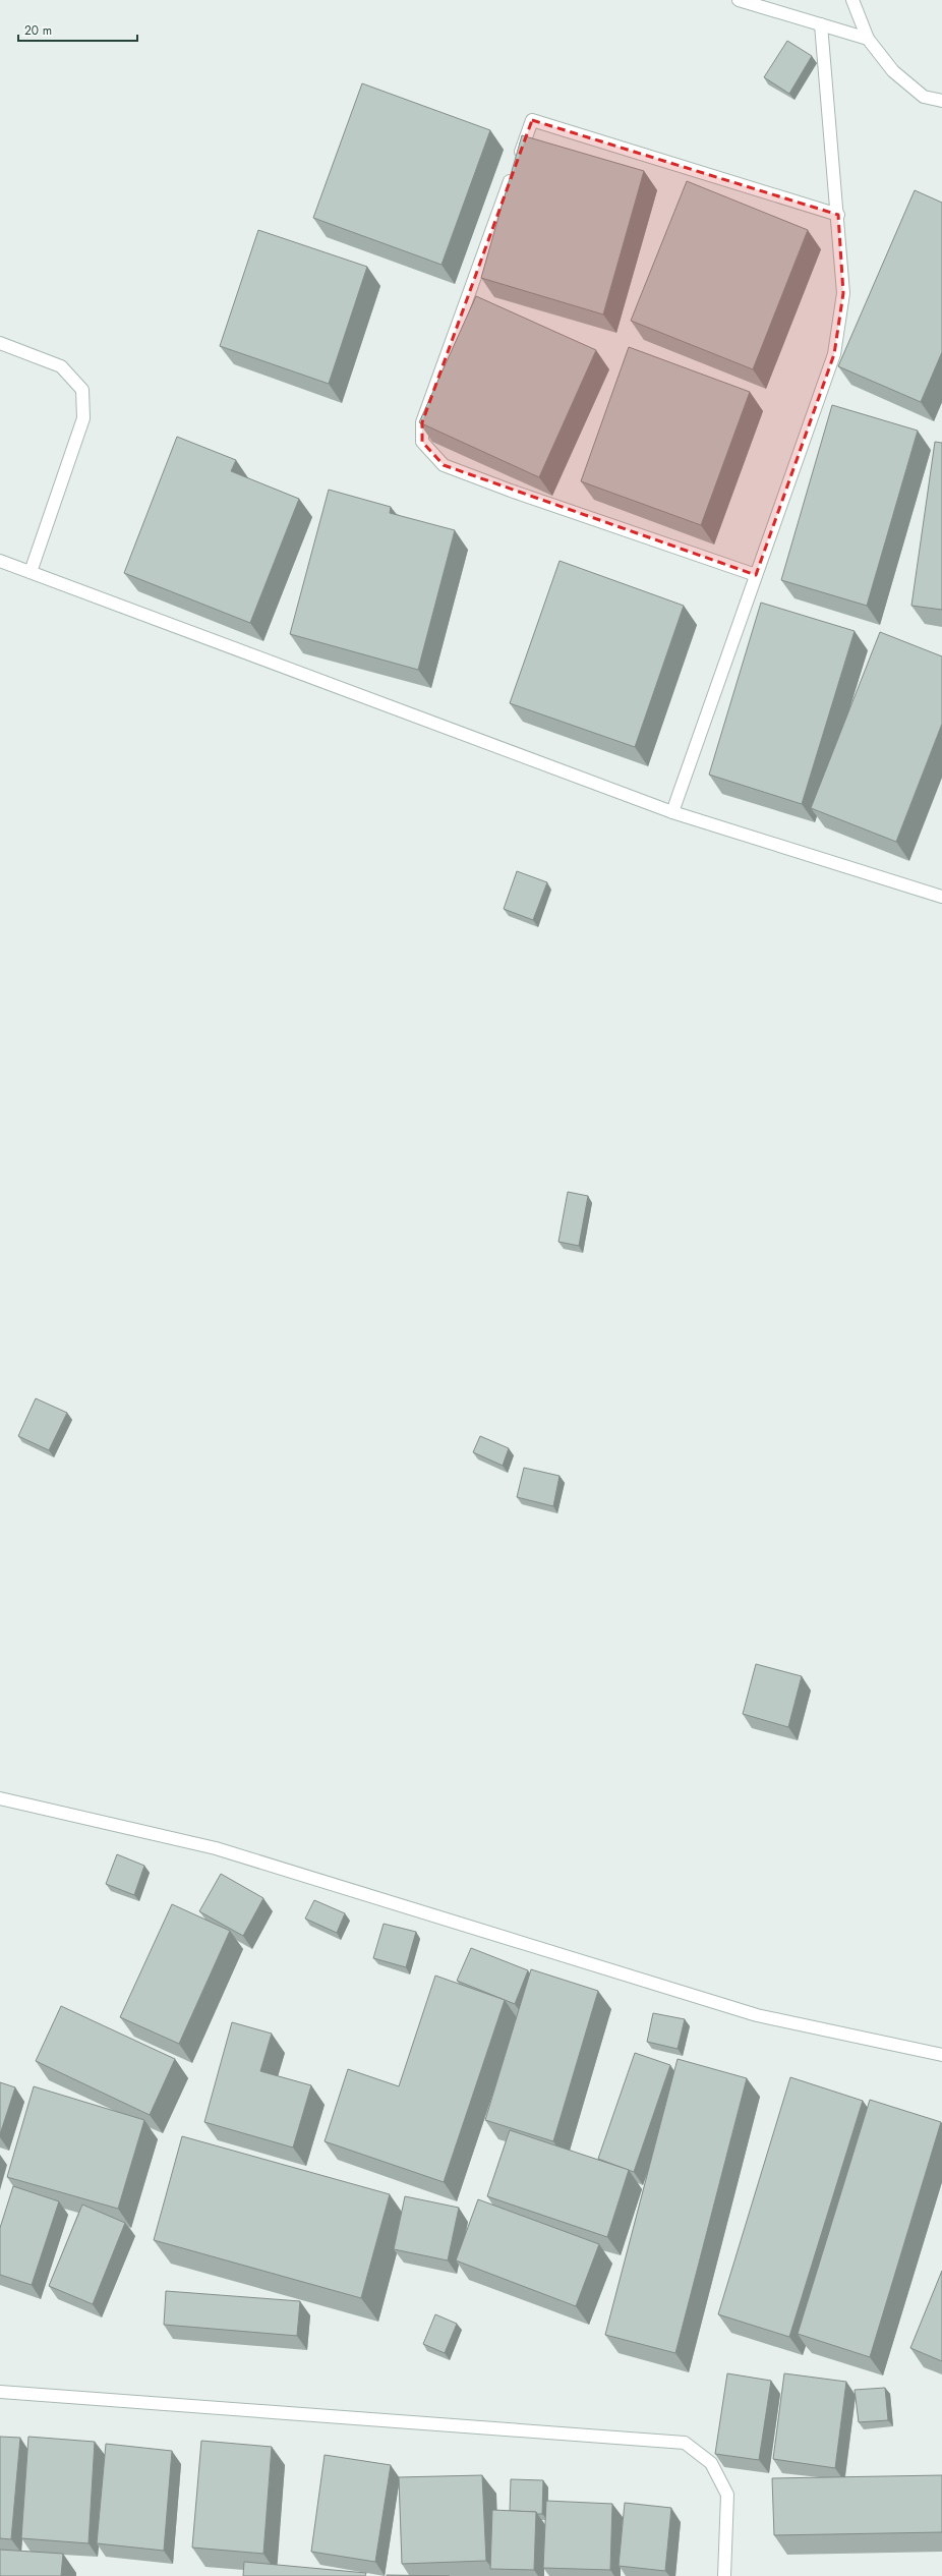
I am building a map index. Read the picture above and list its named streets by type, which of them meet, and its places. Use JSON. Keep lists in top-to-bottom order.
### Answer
{
  "scale_bar": "20 m"
}
